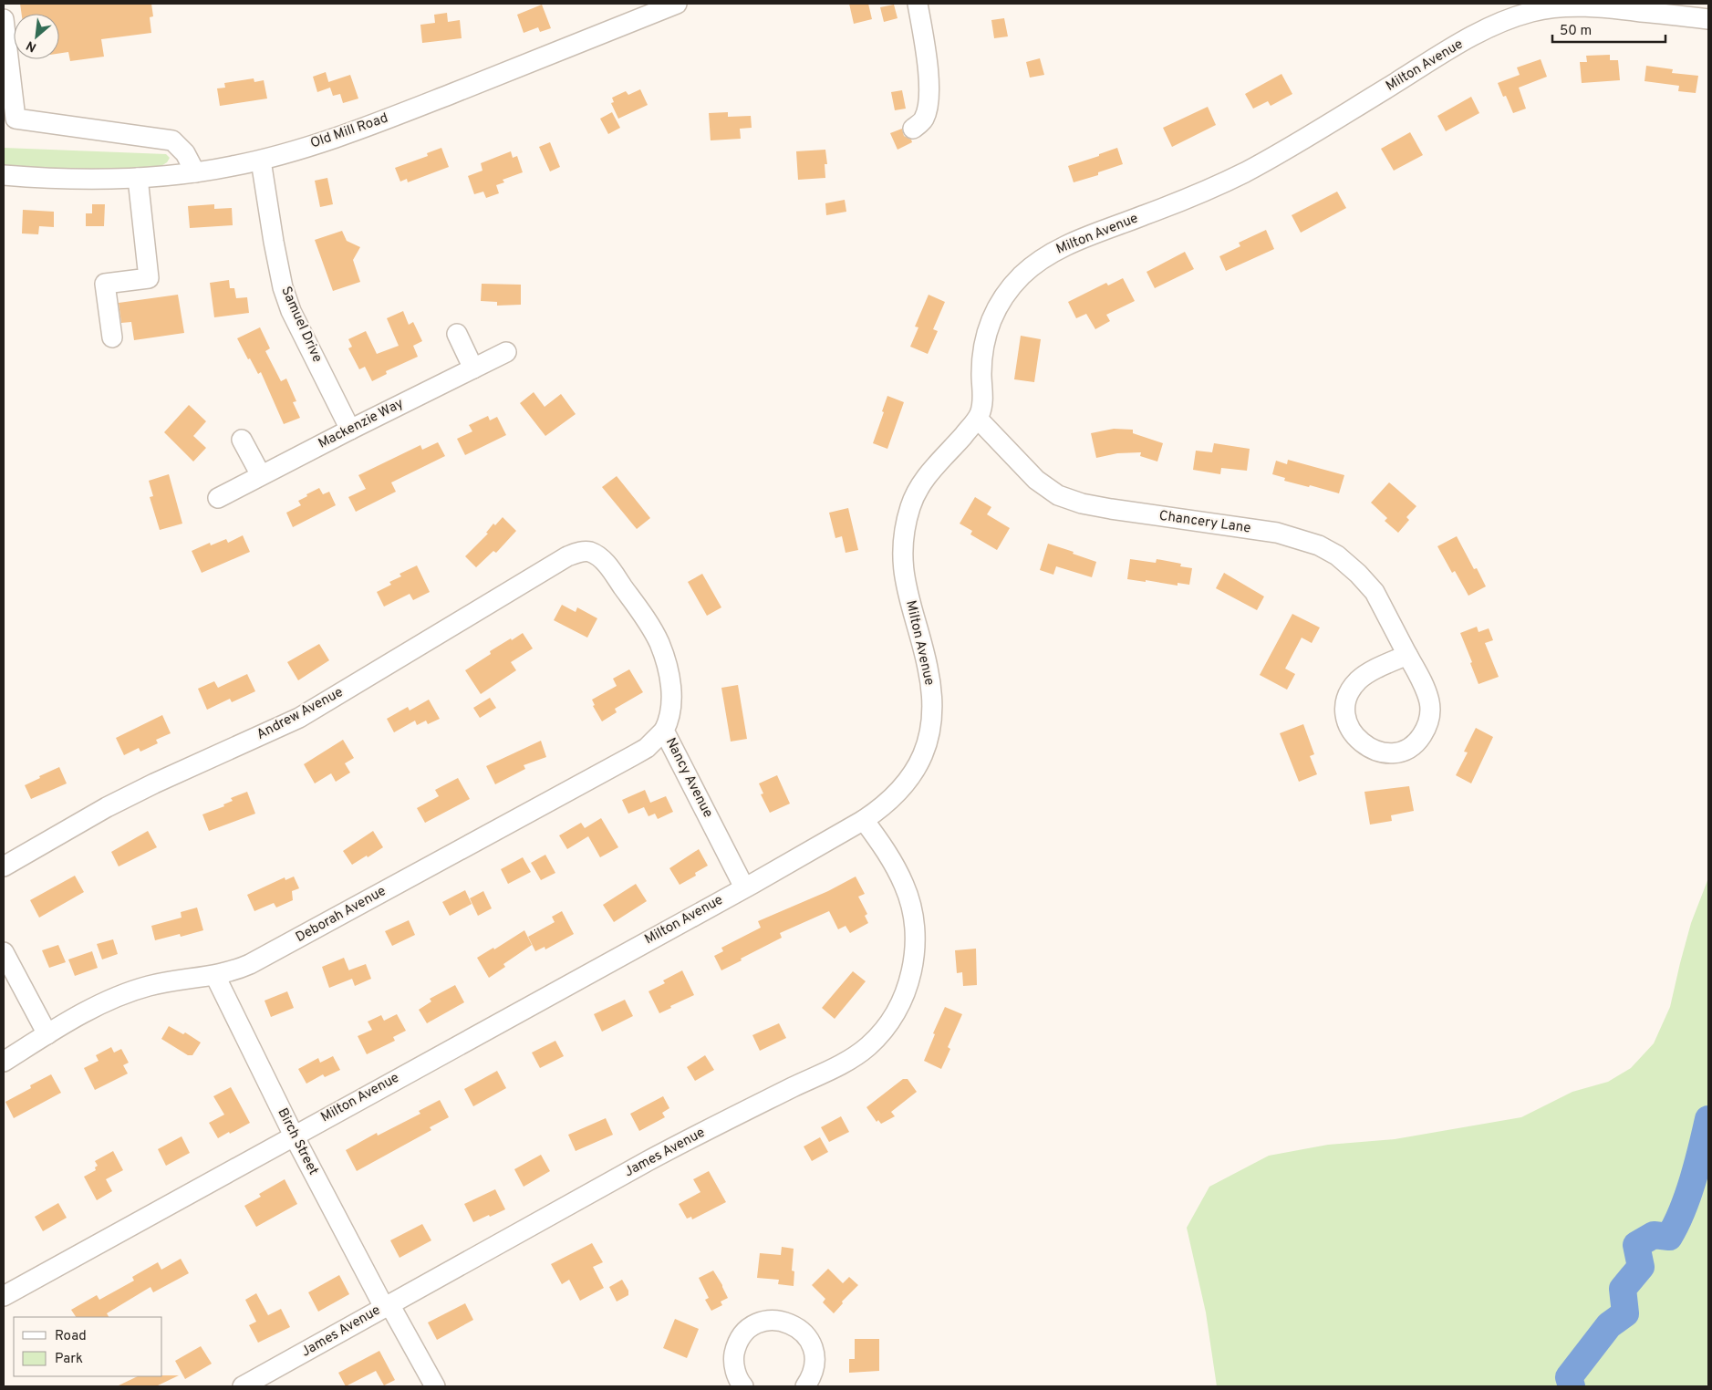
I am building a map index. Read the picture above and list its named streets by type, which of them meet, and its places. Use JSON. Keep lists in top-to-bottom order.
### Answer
{
  "streets": {
    "street": [
      "Milton Avenue",
      "Old Mill Road",
      "Samuel Drive",
      "Mackenzie Way",
      "Chancery Lane",
      "Andrew Avenue",
      "Nancy Avenue",
      "Deborah Avenue",
      "Birch Street",
      "James Avenue"
    ]
  },
  "crossings": [
    ["Milton Avenue", "Chancery Lane"],
    ["Milton Avenue", "Nancy Avenue"],
    ["Milton Avenue", "Birch Street"],
    ["Milton Avenue", "James Avenue"],
    ["Old Mill Road", "Samuel Drive"],
    ["Samuel Drive", "Mackenzie Way"],
    ["Andrew Avenue", "Nancy Avenue"],
    ["Nancy Avenue", "Deborah Avenue"],
    ["Deborah Avenue", "Birch Street"],
    ["Birch Street", "James Avenue"]
  ],
  "legend": ["Road", "Park"],
  "scale_bar": "50 m",
  "north": "bottom left"
}
